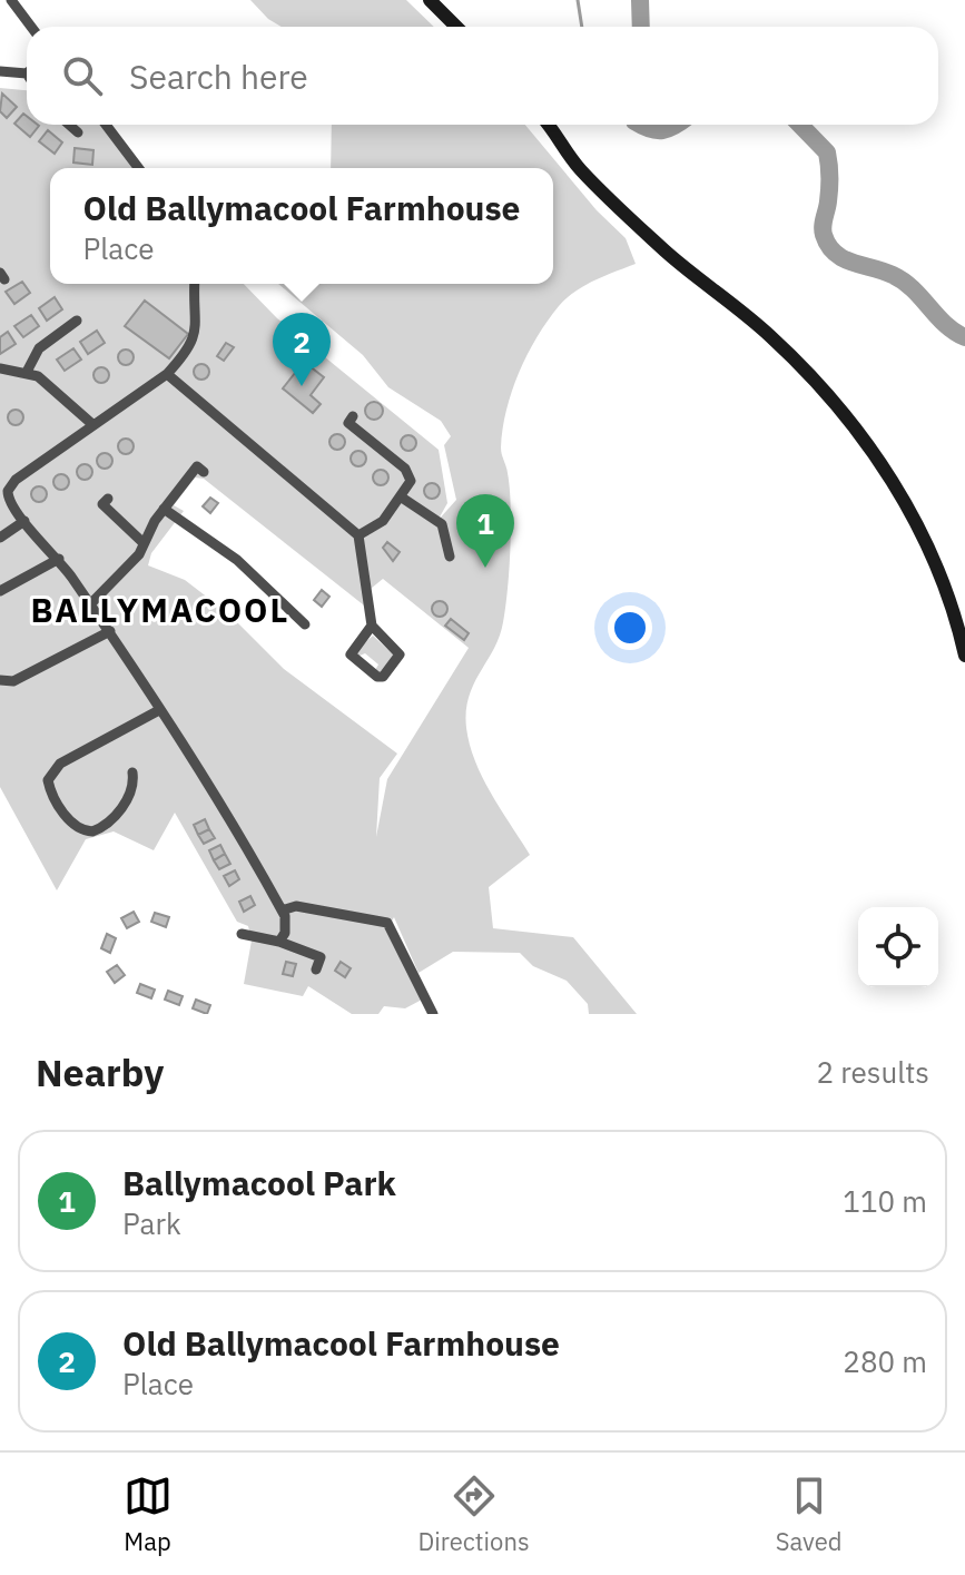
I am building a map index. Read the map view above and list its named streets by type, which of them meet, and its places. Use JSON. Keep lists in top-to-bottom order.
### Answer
{
  "districts": ["BALLYMACOOL"],
  "page": {
    "search": "Search here",
    "popup": ["Old Ballymacool Farmhouse", "Place"],
    "pins": ["2", "1"],
    "heading": ["Nearby", "2 results"],
    "list": [
      {
        "mark": "1",
        "name": "Ballymacool Park",
        "note": "Park",
        "value": "110 m"
      },
      {
        "mark": "2",
        "name": "Old Ballymacool Farmhouse",
        "note": "Place",
        "value": "280 m"
      }
    ],
    "nav": ["Map", "Directions", "Saved"]
  }
}
